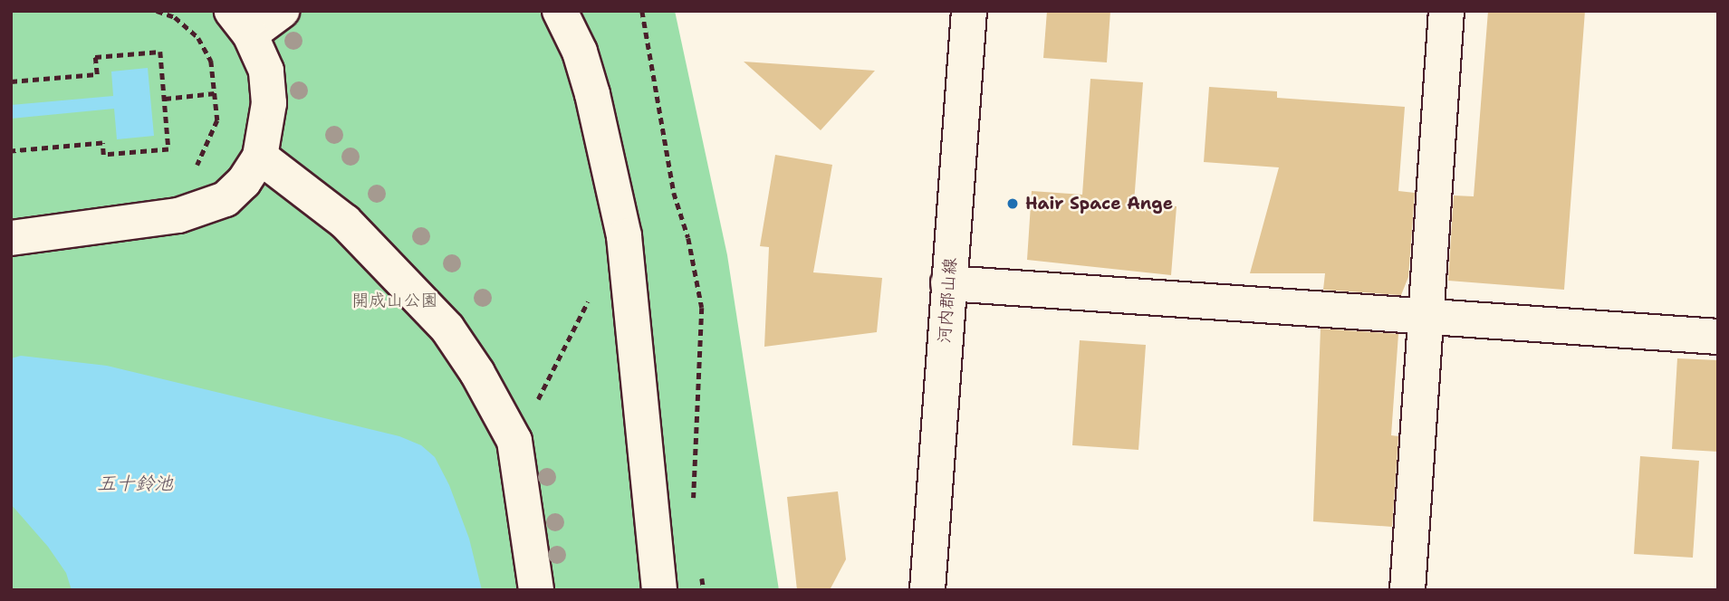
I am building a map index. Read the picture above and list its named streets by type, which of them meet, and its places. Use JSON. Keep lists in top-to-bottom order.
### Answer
{
  "streets": {
    "street": ["河内郡山線"]
  },
  "water": ["五十鈴池"],
  "parks": ["開成山公園"],
  "places": ["Hair Space Ange"]
}
